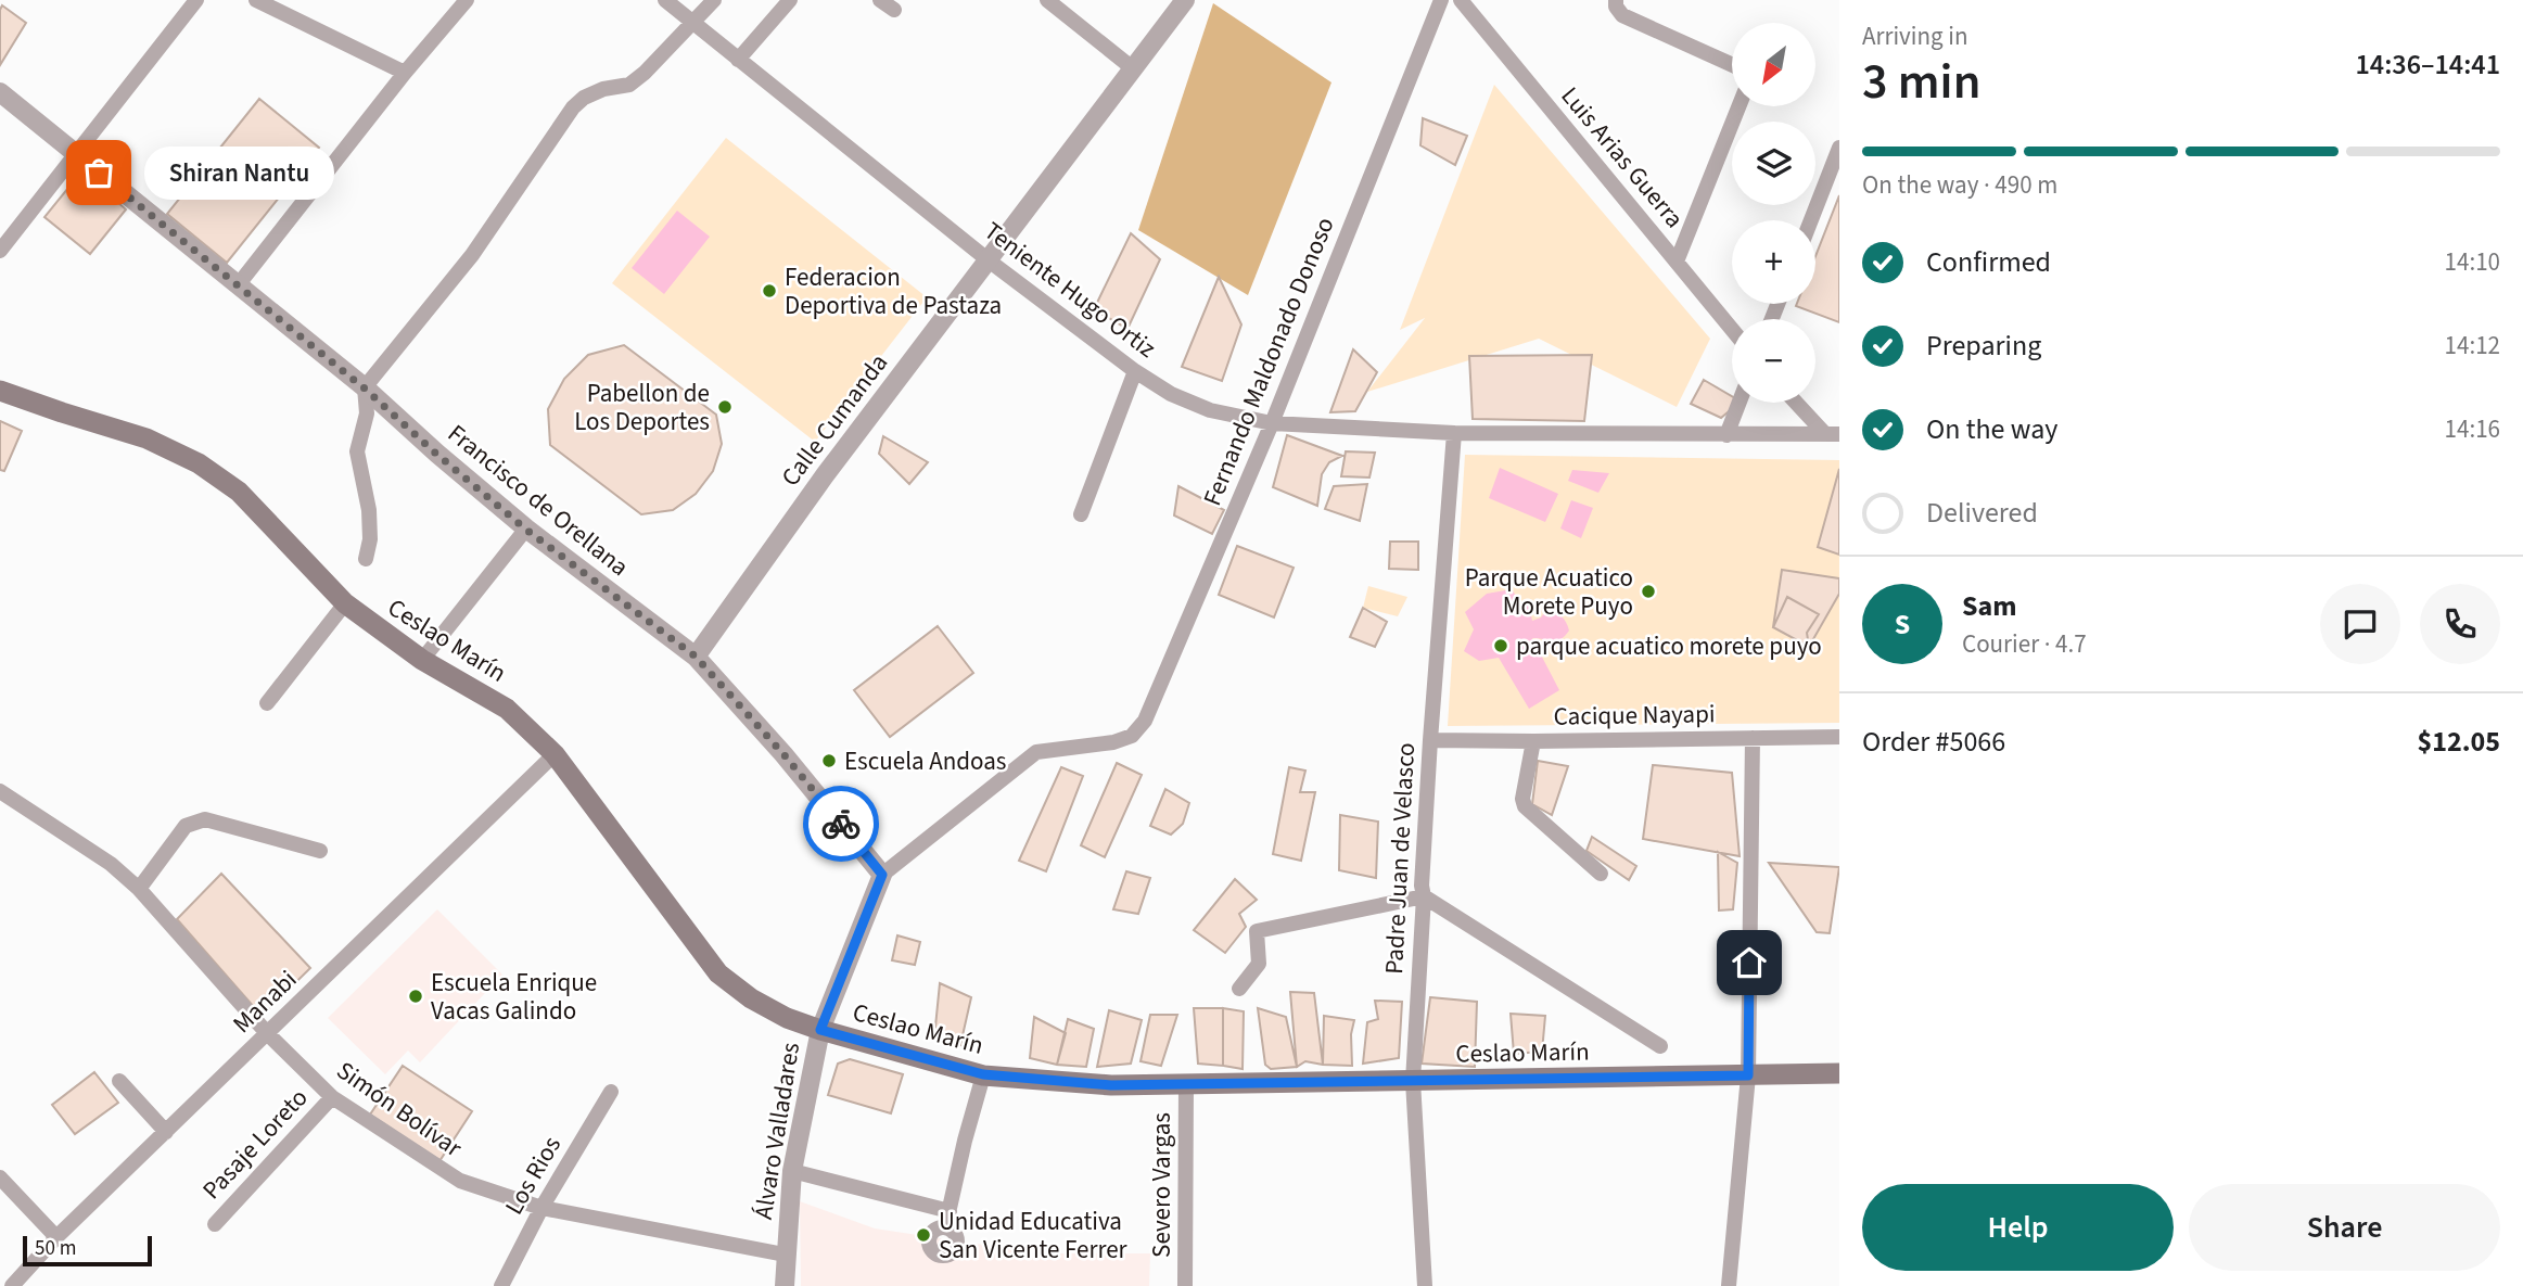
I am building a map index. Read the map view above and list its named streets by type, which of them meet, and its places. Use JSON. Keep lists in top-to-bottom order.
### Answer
{
  "streets": {
    "main road": ["Ceslao Marín"],
    "street": [
      "Luis Arias Guerra",
      "Teniente Hugo Ortiz",
      "Fernando Maldonado Donoso",
      "Calle Cumanda",
      "Francisco de Orellana",
      "Cacique Nayapi",
      "Padre Juan de Velasco",
      "Manabi",
      "Simón Bolívar",
      "Álvaro Valladares",
      "Pasaje Loreto",
      "Los Rios",
      "Severo Vargas"
    ]
  },
  "crossings": [
    ["Teniente Hugo Ortiz", "Fernando Maldonado Donoso"],
    ["Teniente Hugo Ortiz", "Calle Cumanda"],
    ["Teniente Hugo Ortiz", "Padre Juan de Velasco"],
    ["Fernando Maldonado Donoso", "Francisco de Orellana"],
    ["Calle Cumanda", "Francisco de Orellana"],
    ["Ceslao Marín", "Padre Juan de Velasco"],
    ["Ceslao Marín", "Manabi"],
    ["Ceslao Marín", "Álvaro Valladares"],
    ["Ceslao Marín", "Severo Vargas"],
    ["Cacique Nayapi", "Padre Juan de Velasco"],
    ["Manabi", "Simón Bolívar"],
    ["Simón Bolívar", "Álvaro Valladares"],
    ["Simón Bolívar", "Pasaje Loreto"],
    ["Simón Bolívar", "Los Rios"]
  ],
  "places": [
    "Shiran Nantu",
    "Federacion Deportiva de Pastaza",
    "Pabellon de Los Deportes",
    "Parque Acuatico Morete Puyo",
    "parque acuatico morete puyo",
    "Escuela Andoas",
    "Escuela Enrique Vacas Galindo",
    "Unidad Educativa San Vicente Ferrer"
  ],
  "scale_bar": "50 m",
  "north": "bottom left",
  "page": {
    "heading": ["3 min", "Arriving in", "14:36–14:41"],
    "panel": [
      "Sam",
      "Courier · 4.7",
      "Order #5066",
      "$12.05"
    ],
    "map_buttons": ["+", "−"],
    "bar": "On the way · 490 m",
    "bubble": "Shiran Nantu",
    "list": [
      ["Confirmed", "14:10"],
      ["Preparing", "14:12"],
      ["On the way", "14:16"],
      "Delivered"
    ],
    "round": "S",
    "buttons": ["Help", "Share"],
    "scale": "50 m"
  }
}
